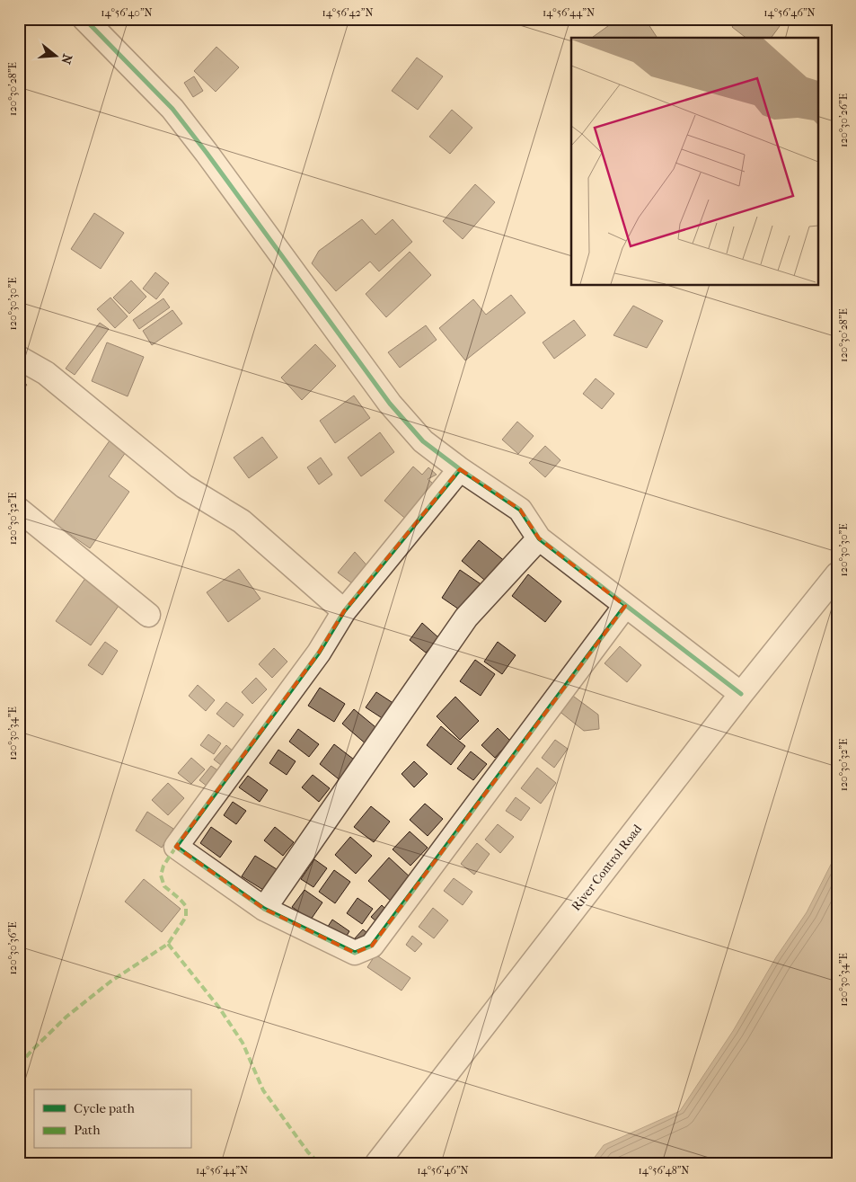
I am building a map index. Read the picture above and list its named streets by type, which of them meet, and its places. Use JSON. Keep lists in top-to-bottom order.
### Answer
{
  "streets": {
    "street": ["River Control Road"]
  },
  "legend": ["Cycle path", "Path"],
  "north": "right",
  "coordinates": [
    "14°56'40\"N",
    "14°56'42\"N",
    "14°56'44\"N",
    "14°56'46\"N",
    "120°30'28\"E",
    "120°30'26\"E",
    "120°30'30\"E",
    "120°30'32\"E",
    "120°30'34\"E",
    "120°30'36\"E",
    "14°56'48\"N"
  ]
}
